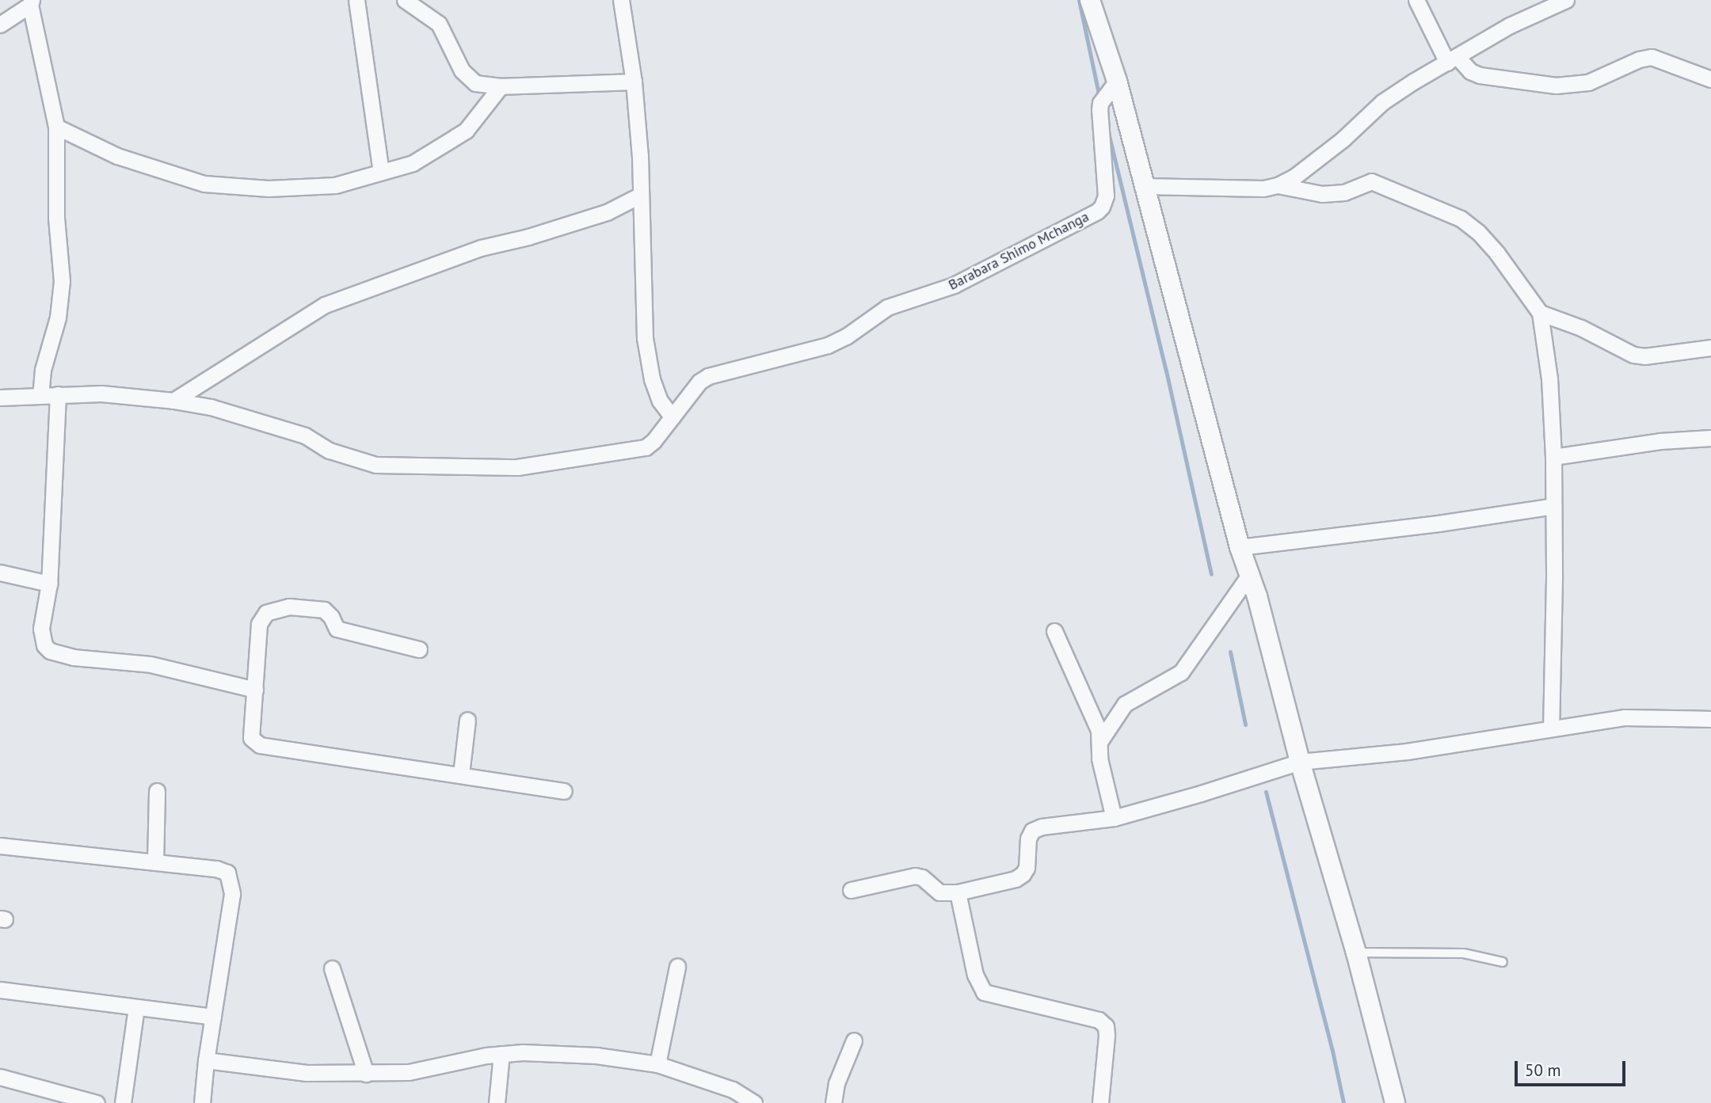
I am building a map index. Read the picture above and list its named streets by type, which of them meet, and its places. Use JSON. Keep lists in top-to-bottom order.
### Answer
{
  "streets": {
    "street": ["Barabara Shimo Mchanga"]
  },
  "scale_bar": "50 m"
}
